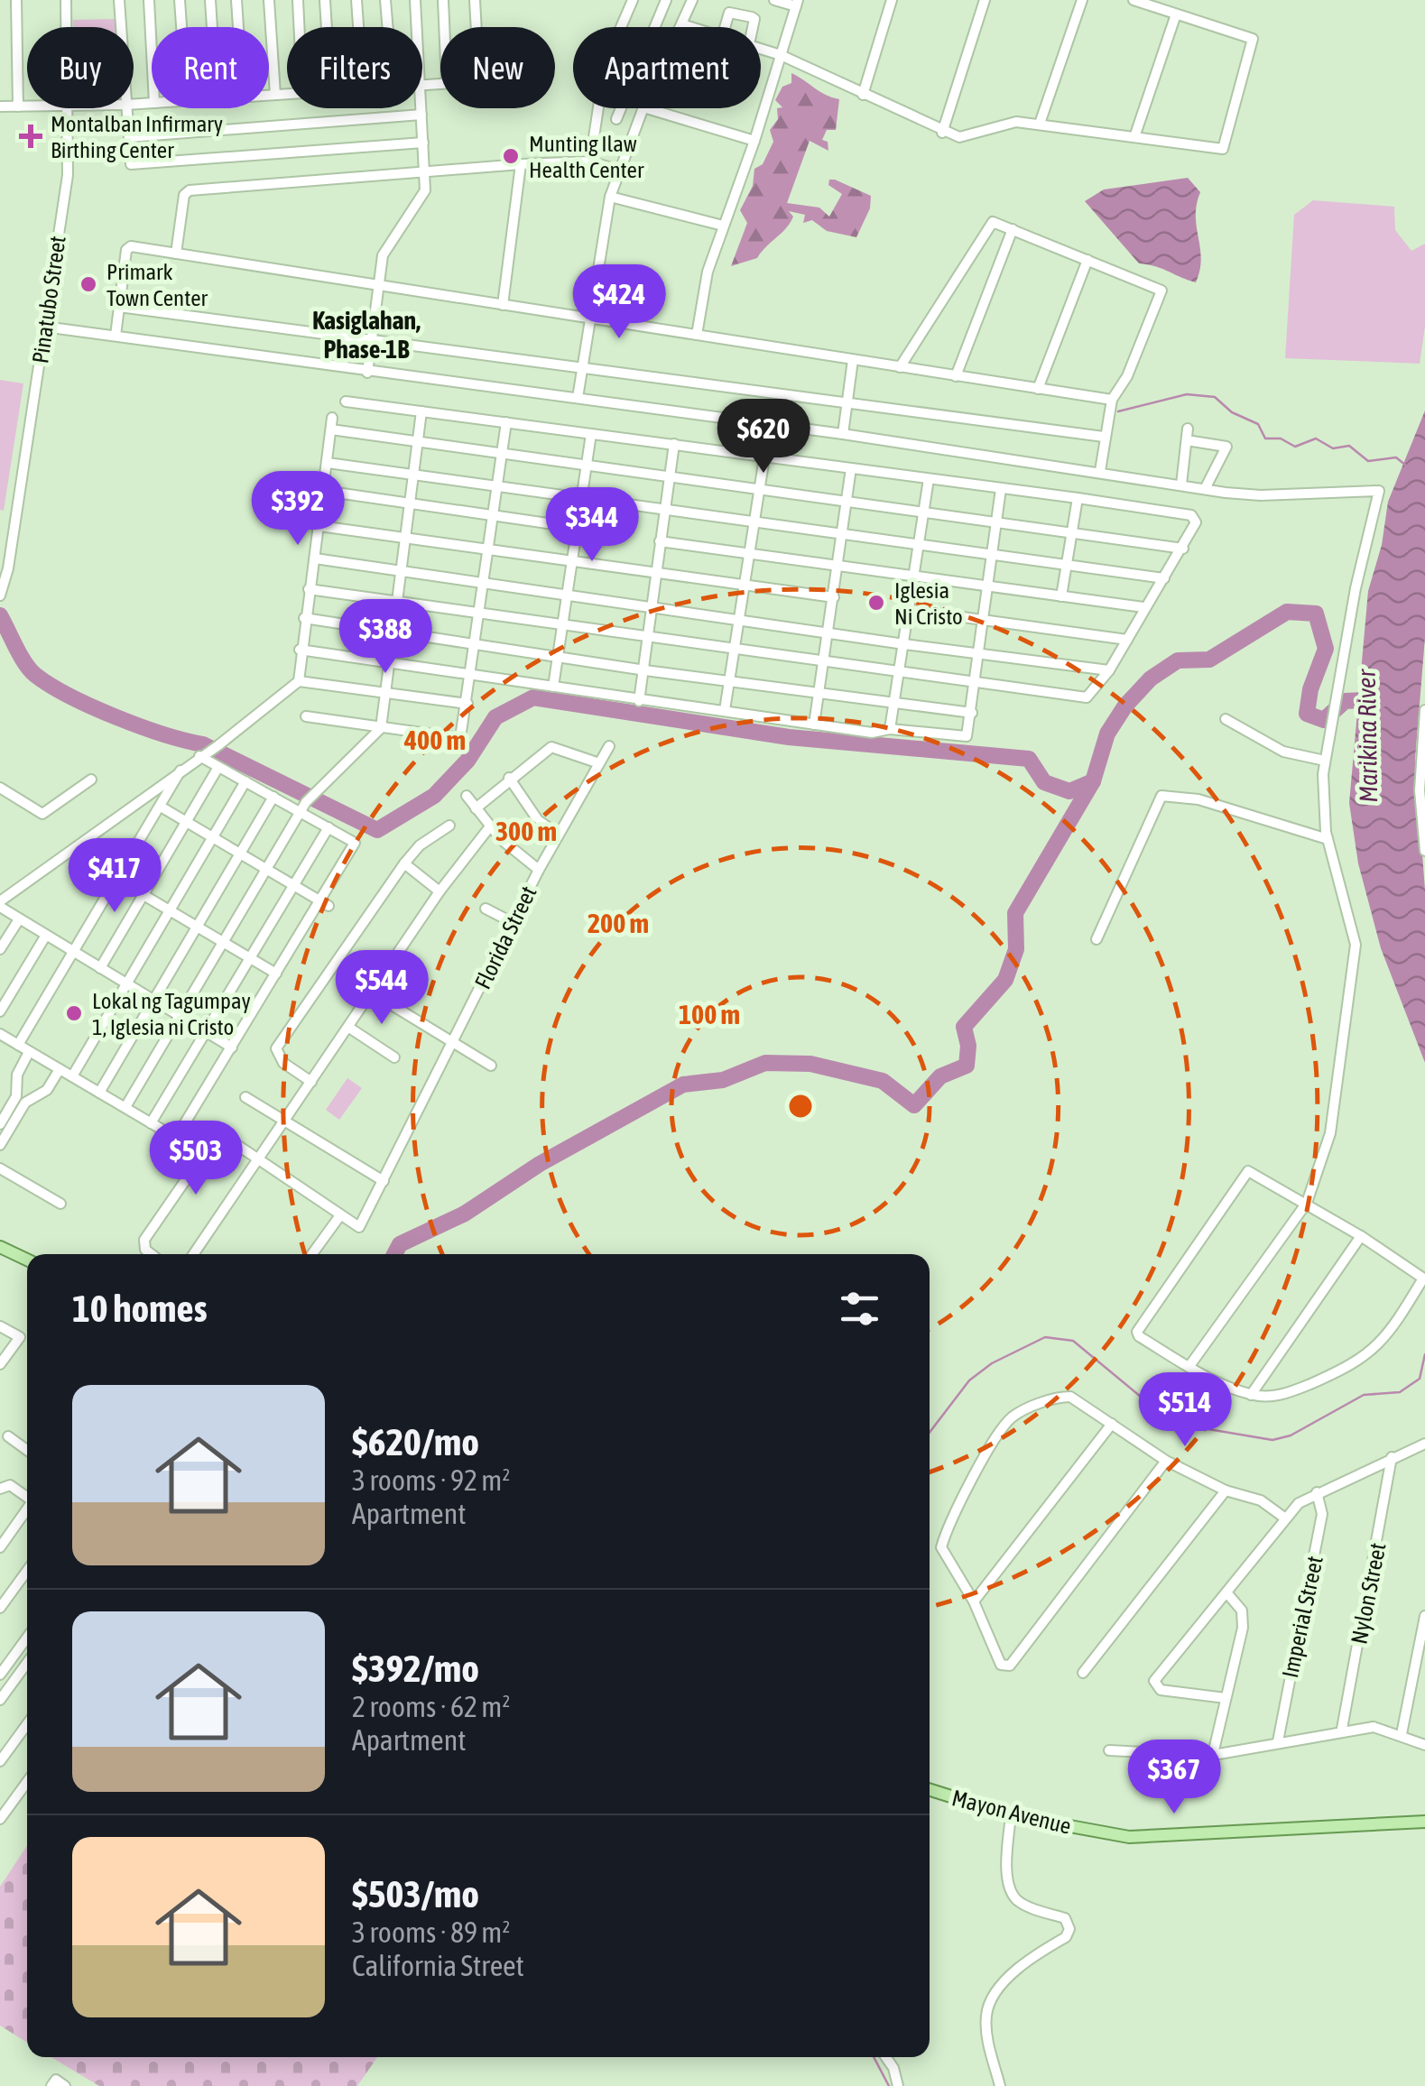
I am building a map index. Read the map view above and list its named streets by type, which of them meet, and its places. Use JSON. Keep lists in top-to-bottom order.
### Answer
{
  "streets": {
    "main road": ["Mayon Avenue"],
    "street": [
      "Pinatubo Street",
      "Florida Street",
      "Nylon Street",
      "Imperial Street"
    ]
  },
  "districts": ["Kasiglahan, Phase-1B"],
  "water": ["Marikina River"],
  "places": {
    "health": ["Montalban Infirmary Birthing Center"],
    "other": [
      "Munting Ilaw Health Center",
      "Primark Town Center",
      "Iglesia Ni Cristo",
      "Lokal ng Tagumpay 1, Iglesia ni Cristo"
    ]
  },
  "page": {
    "chip": [
      "Buy",
      "Rent",
      "Filters",
      "New",
      "Apartment"
    ],
    "price": [
      "$424",
      "$620",
      "$392",
      "$344",
      "$388",
      "$417",
      "$544",
      "$503",
      "$514",
      "$367"
    ],
    "heading": "10 homes",
    "list": [
      {
        "name": "$620/mo",
        "note": "3 rooms · 92 m² · Apartment"
      },
      {
        "name": "$392/mo",
        "note": "2 rooms · 62 m² · Apartment"
      },
      {
        "name": "$503/mo",
        "note": "3 rooms · 89 m² · California Street"
      }
    ]
  },
  "rings": [
    "400 m",
    "300 m",
    "200 m",
    "100 m"
  ]
}
